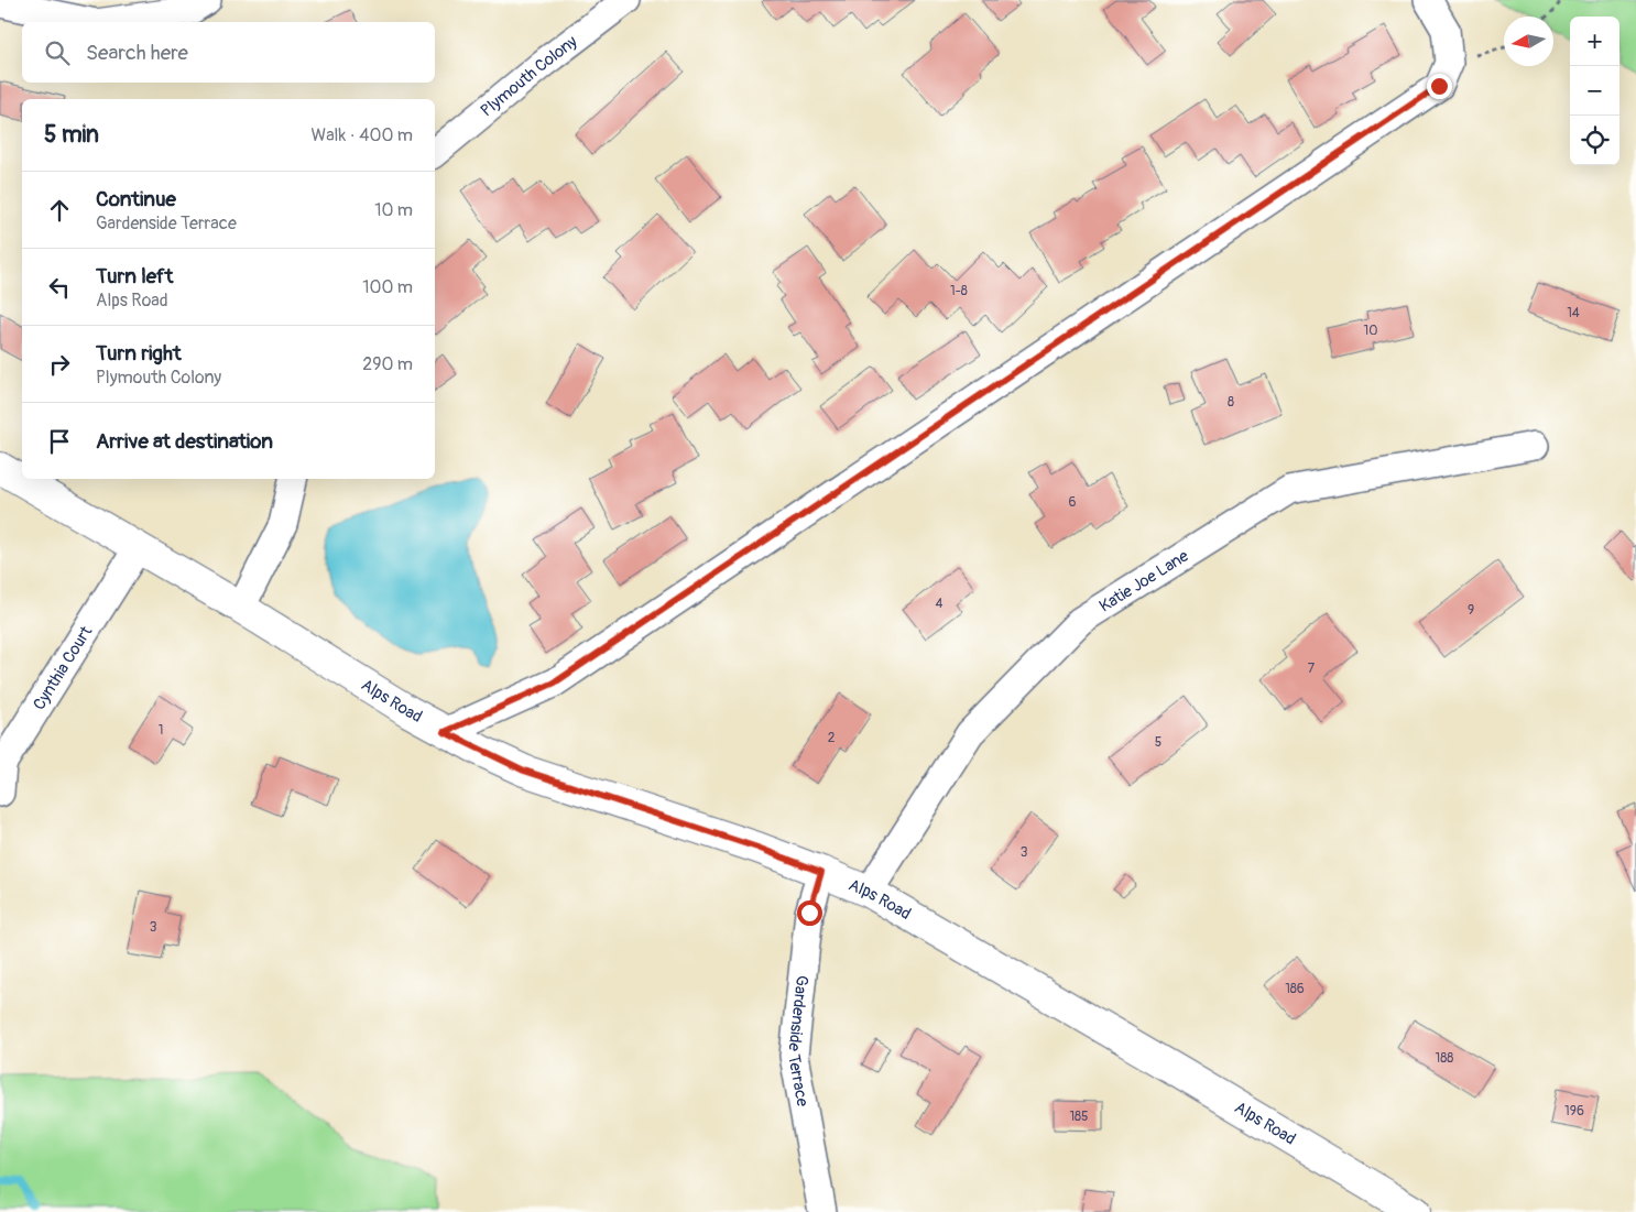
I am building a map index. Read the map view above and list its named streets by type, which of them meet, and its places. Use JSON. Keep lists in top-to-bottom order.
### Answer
{
  "streets": {
    "street": [
      "Plymouth Colony",
      "Katie Joe Lane",
      "Cynthia Court",
      "Alps Road",
      "Gardenside Terrace"
    ]
  },
  "crossings": [
    ["Katie Joe Lane", "Alps Road"],
    ["Cynthia Court", "Alps Road"],
    ["Alps Road", "Gardenside Terrace"]
  ],
  "house_numbers": [
    "1-8",
    "14",
    "10",
    "8",
    "6",
    "4",
    "9",
    "7",
    "1",
    "2",
    "5",
    "3",
    "3",
    "186",
    "188",
    "196",
    "185"
  ],
  "north": "left",
  "page": {
    "map_buttons": ["+", "−"],
    "search": "Search here",
    "heading": ["5 min", "Walk · 400 m"],
    "list": [
      ["Continue", "Gardenside Terrace", "10 m"],
      ["Turn left", "Alps Road", "100 m"],
      ["Turn right", "Plymouth Colony", "290 m"],
      "Arrive at destination"
    ]
  }
}
